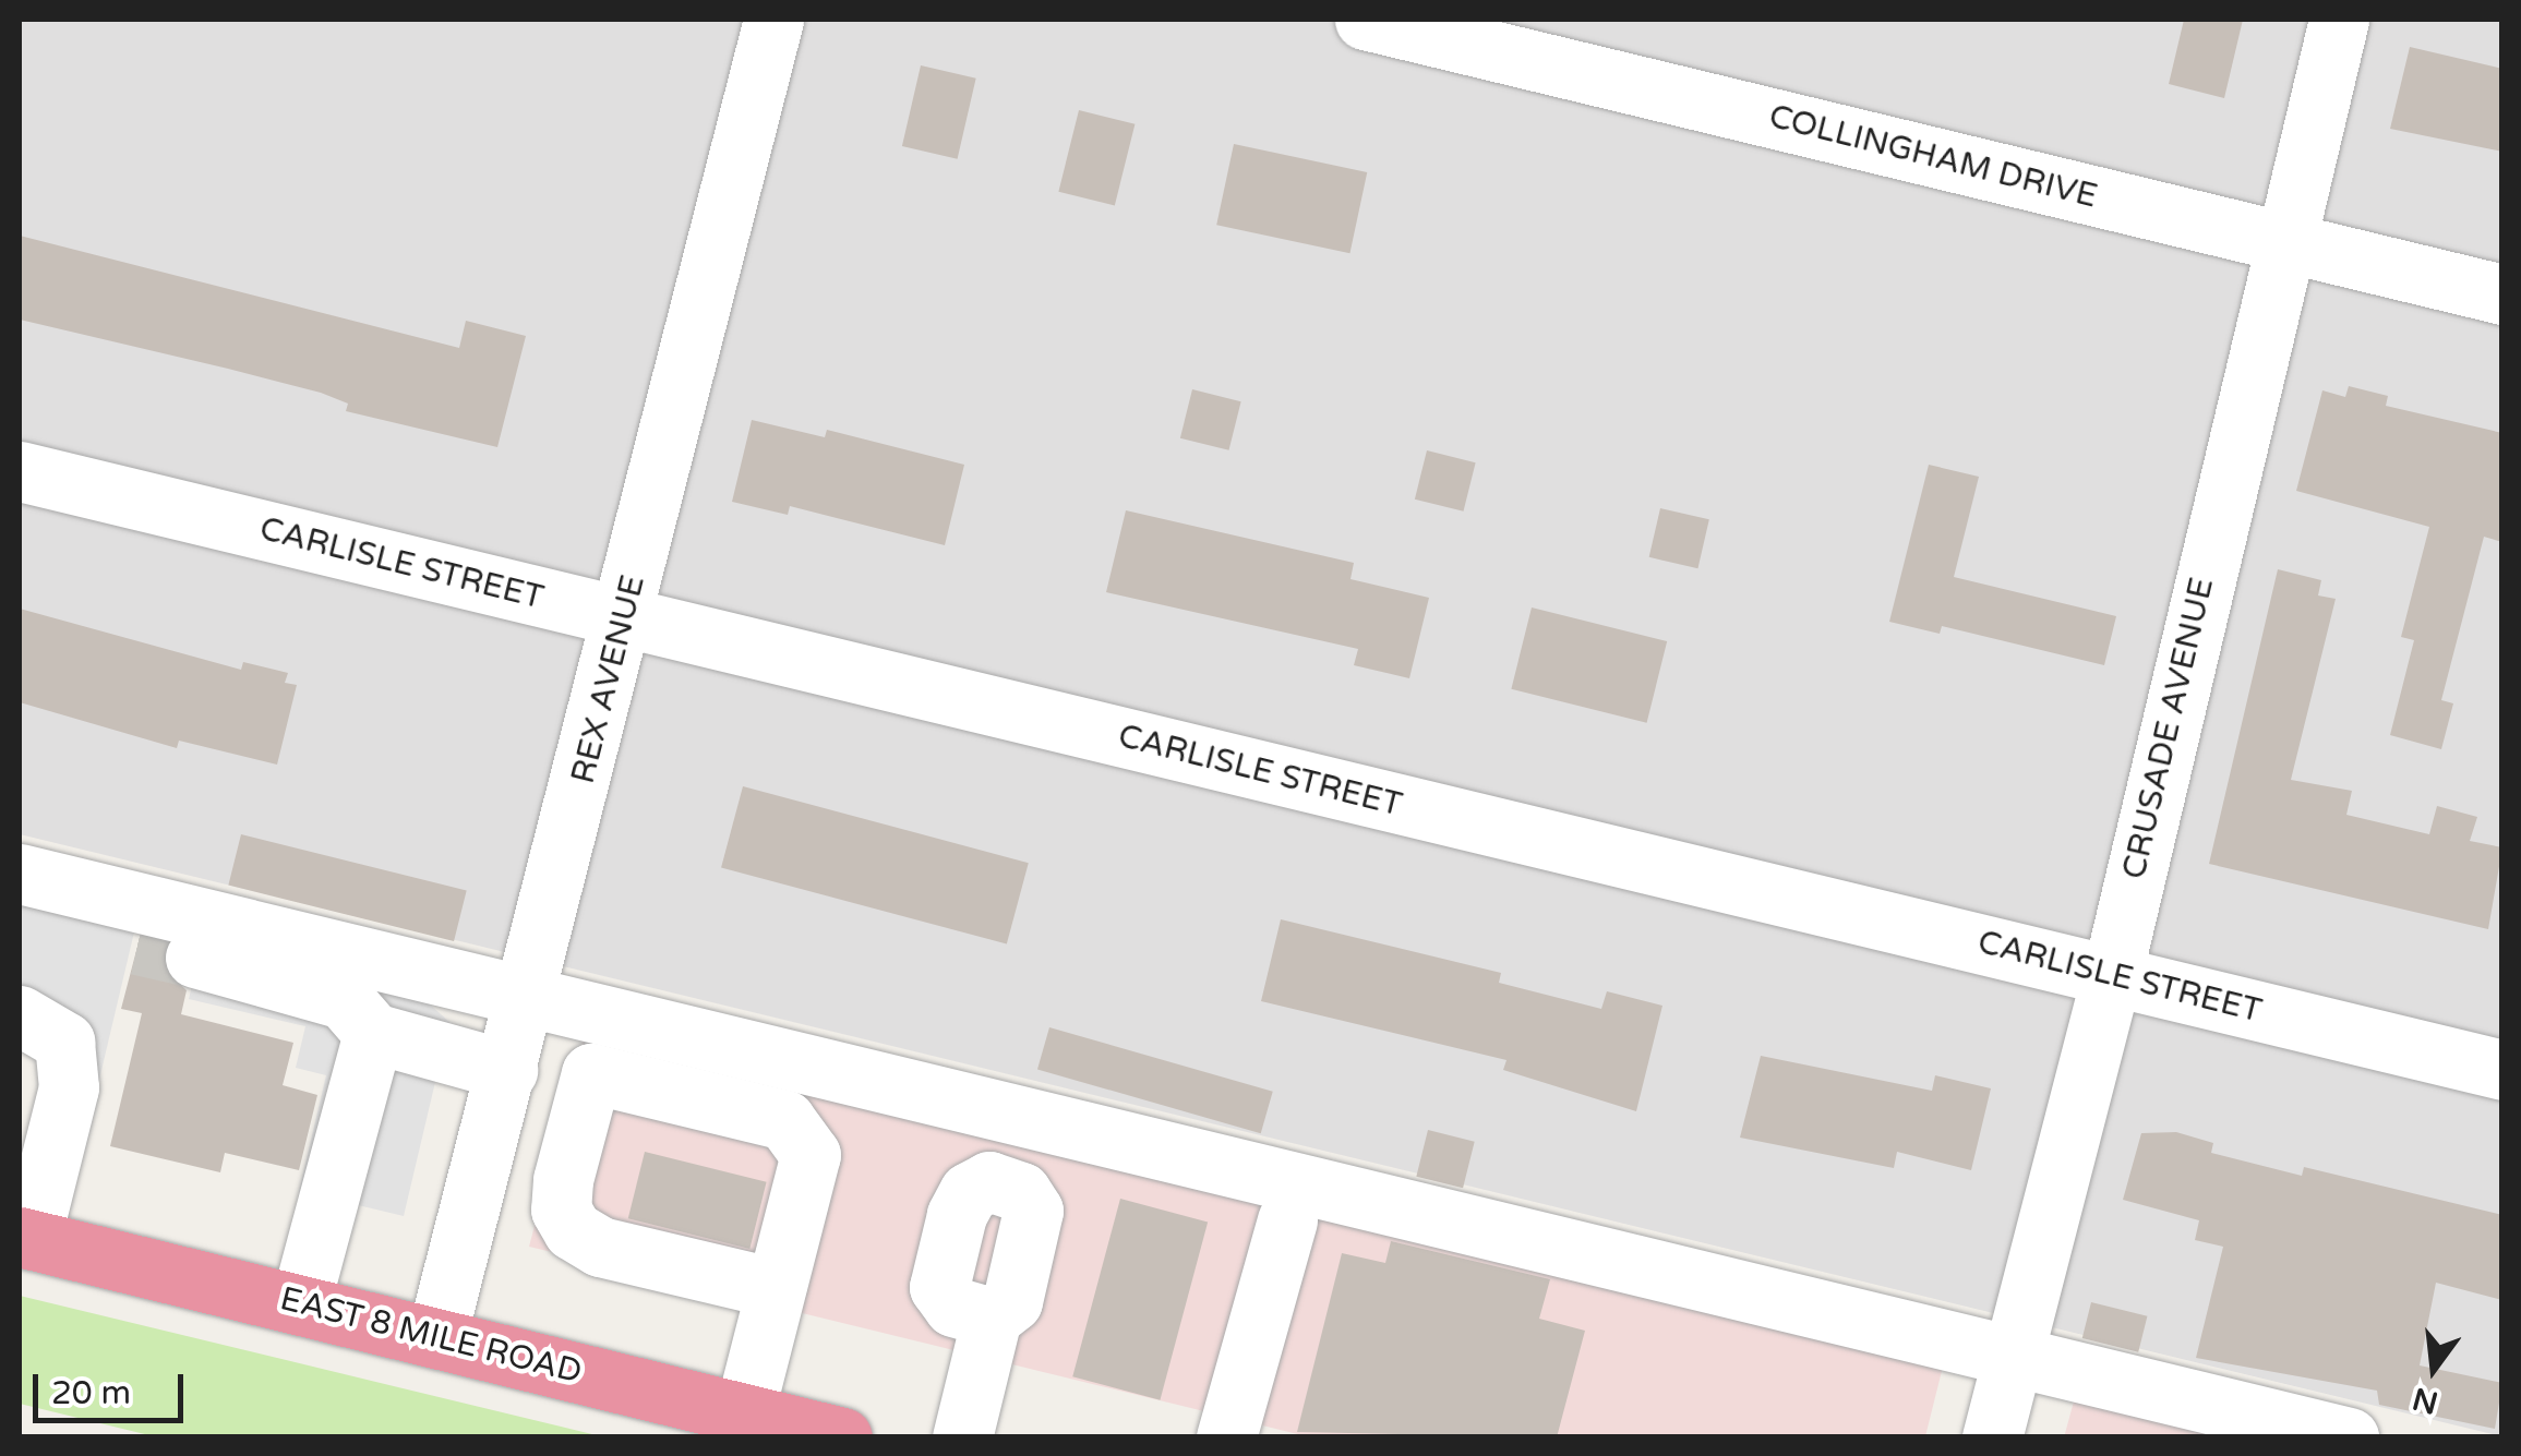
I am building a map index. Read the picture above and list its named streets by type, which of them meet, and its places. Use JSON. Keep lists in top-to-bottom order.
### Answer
{
  "streets": {
    "highway": ["EAST 8 MILE ROAD"],
    "street": [
      "COLLINGHAM DRIVE",
      "CARLISLE STREET",
      "REX AVENUE",
      "CRUSADE AVENUE"
    ]
  },
  "crossings": [
    ["COLLINGHAM DRIVE", "CRUSADE AVENUE"],
    ["CARLISLE STREET", "REX AVENUE"],
    ["CARLISLE STREET", "CRUSADE AVENUE"],
    ["REX AVENUE", "EAST 8 MILE ROAD"]
  ],
  "scale_bar": "20 m",
  "north": "bottom"
}
